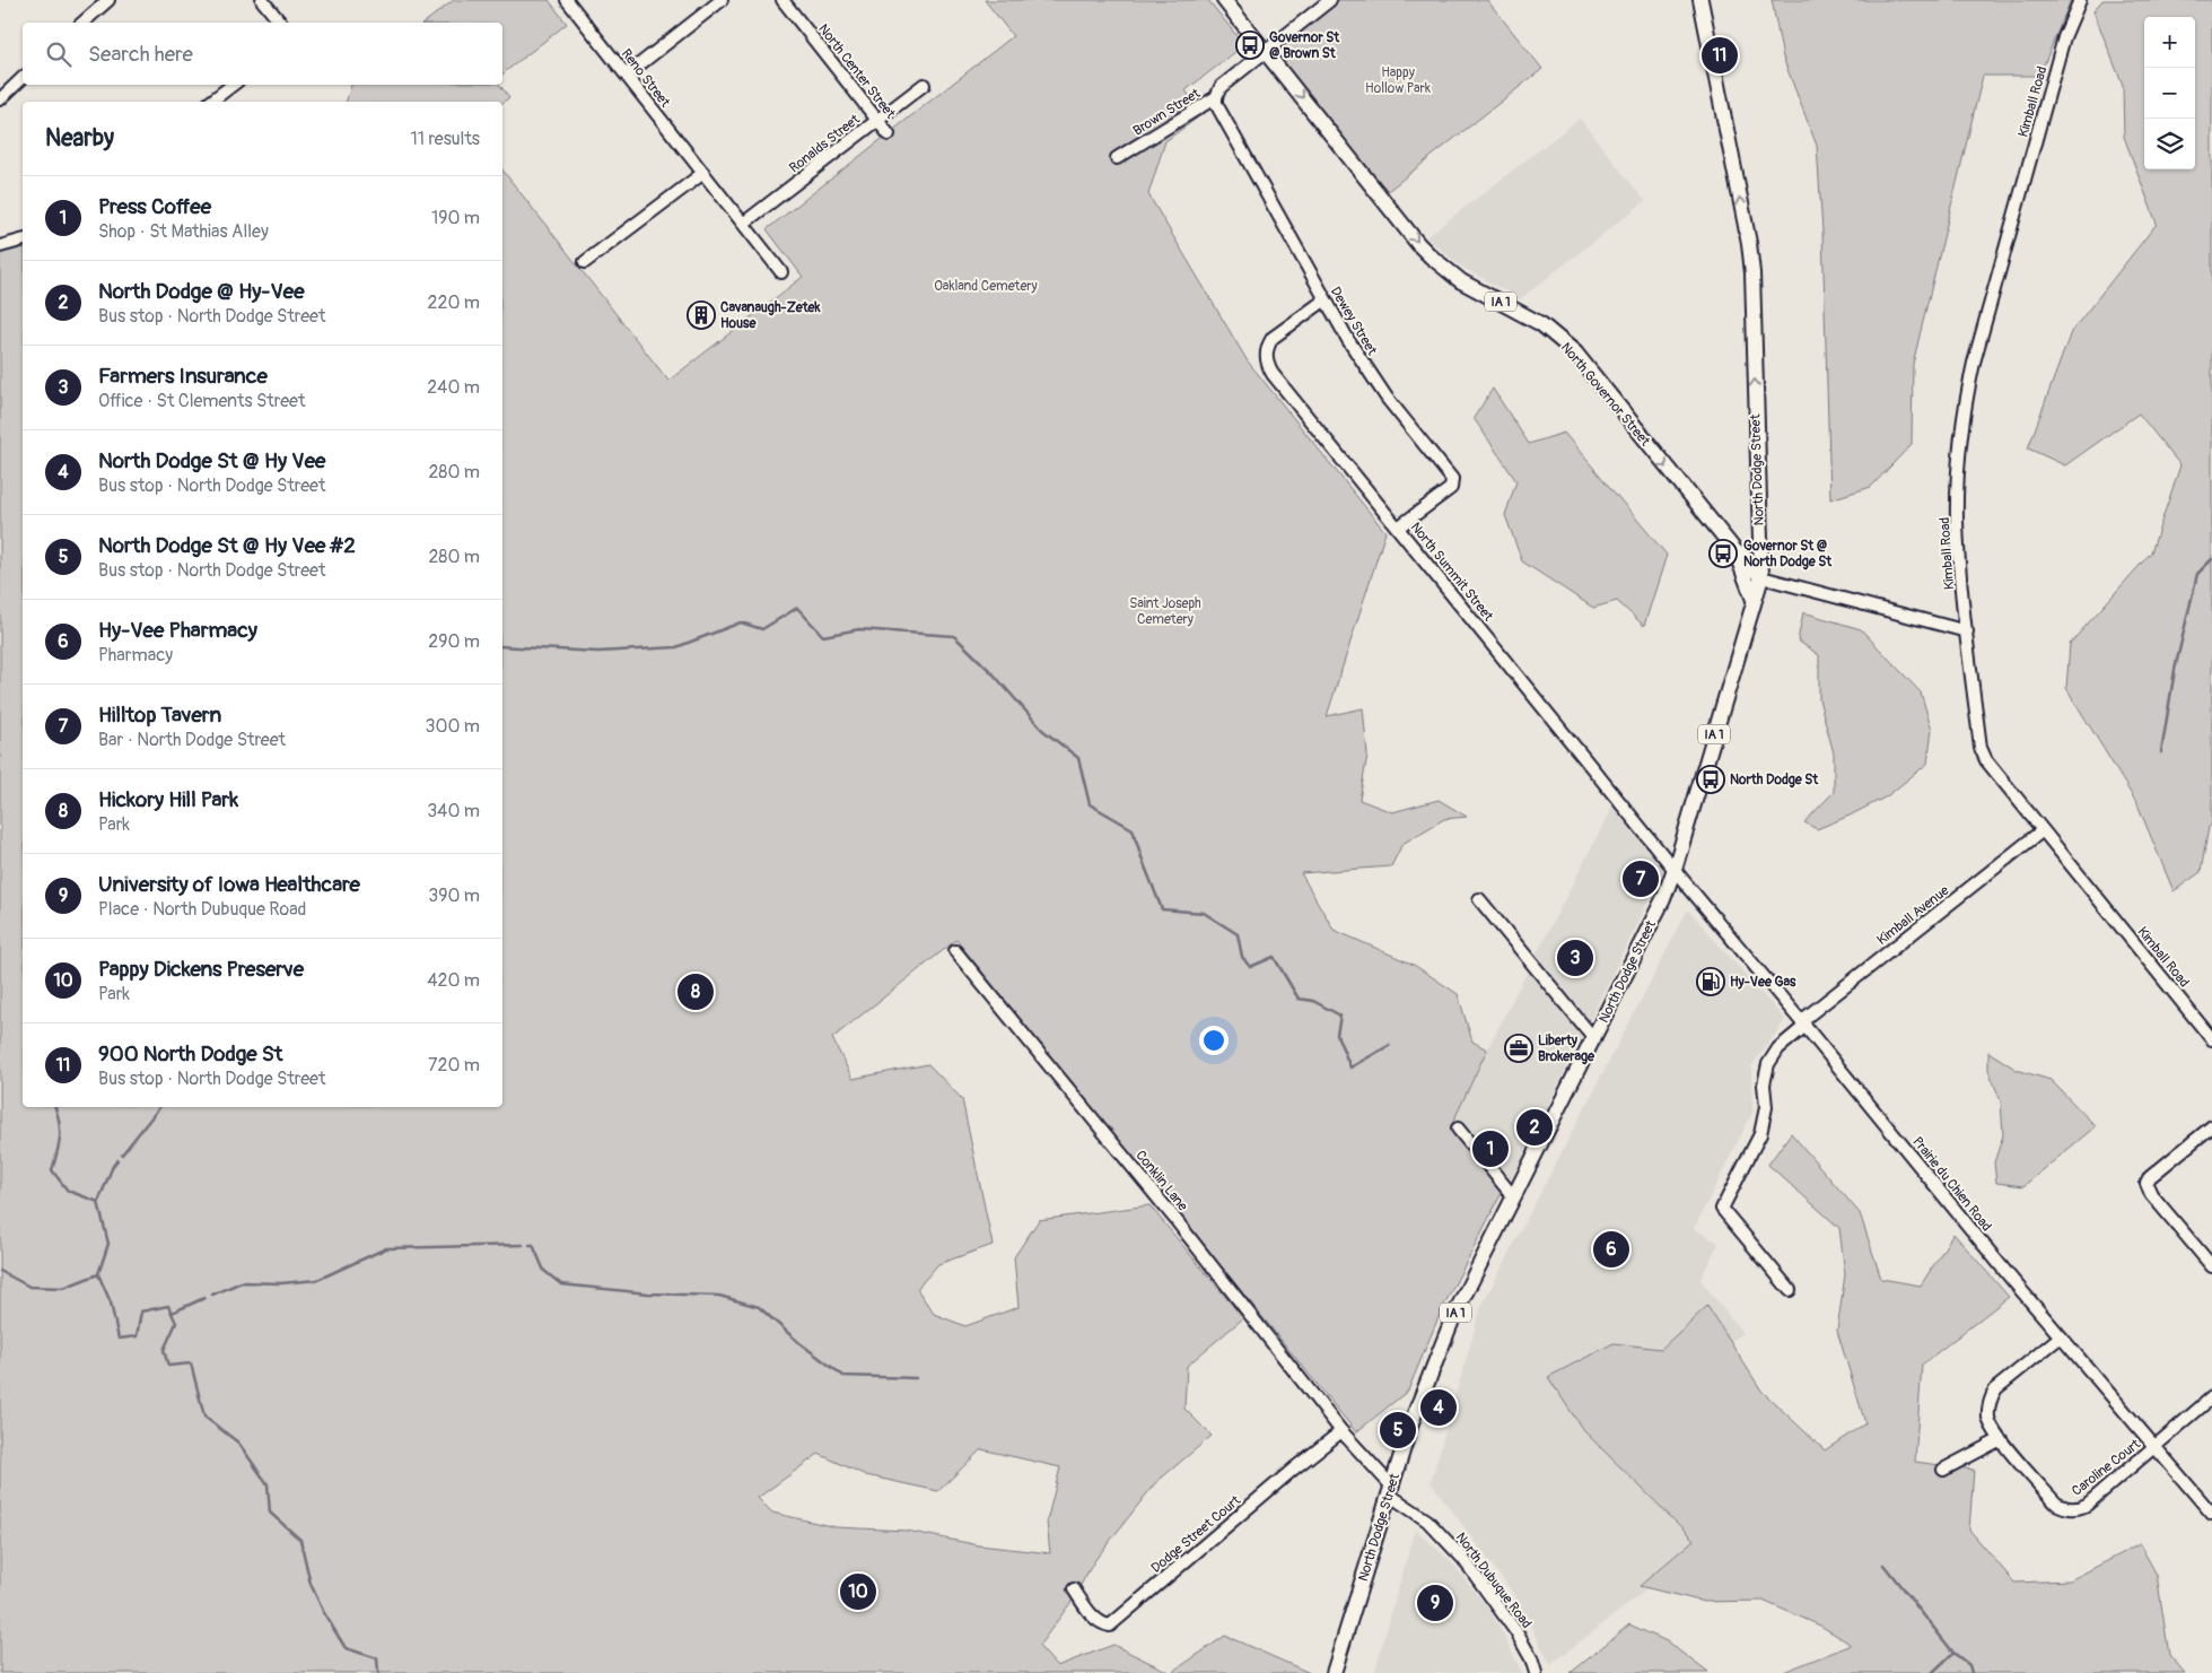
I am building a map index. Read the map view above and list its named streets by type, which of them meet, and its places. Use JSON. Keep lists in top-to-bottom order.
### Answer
{
  "streets": {
    "main road": ["IA 1", "North Governor Street", "North Dodge Street"],
    "street": [
      "North Center Street",
      "Reno Street",
      "Kimball Road",
      "Brown Street",
      "Ronalds Street",
      "Dewey Street",
      "North Summit Street",
      "Kimball Avenue",
      "Conklin Lane",
      "Prairie du Chien Road",
      "Caroline Court",
      "Dodge Street Court",
      "North Dubuque Road"
    ]
  },
  "crossings": [
    ["North Center Street", "Ronalds Street"],
    ["Reno Street", "Ronalds Street"],
    ["Kimball Road", "Kimball Avenue"],
    ["Brown Street", "Dewey Street"],
    ["Brown Street", "North Governor Street"],
    ["Dewey Street", "North Summit Street"],
    ["North Governor Street", "North Dodge Street"],
    ["North Dodge Street", "North Summit Street"],
    ["North Dodge Street", "Conklin Lane"],
    ["North Dodge Street", "Prairie du Chien Road"],
    ["North Dodge Street", "North Dubuque Road"],
    ["North Summit Street", "Prairie du Chien Road"],
    ["Kimball Avenue", "Prairie du Chien Road"],
    ["Conklin Lane", "Dodge Street Court"],
    ["Conklin Lane", "North Dubuque Road"],
    ["Prairie du Chien Road", "Caroline Court"]
  ],
  "one_way": ["North Governor Street"],
  "parks": ["Happy Hollow Park", "Oakland Cemetery", "Saint Joseph Cemetery"],
  "places": {
    "bus stop": ["Governor St @ Brown St", "Governor St @ North Dodge St", "North Dodge St"],
    "building": ["Cavanaugh-Zetek House"],
    "fuel station": ["Hy-Vee Gas"],
    "office": ["Liberty Brokerage"]
  },
  "page": {
    "map_buttons": ["+", "−"],
    "search": "Search here",
    "pins": [
      "11",
      "7",
      "3",
      "8",
      "2",
      "1",
      "6",
      "4",
      "5",
      "10",
      "9"
    ],
    "heading": ["Nearby", "11 results"],
    "list": [
      {
        "mark": "1",
        "name": "Press Coffee",
        "note": "Shop · St Mathias Alley",
        "value": "190 m"
      },
      {
        "mark": "2",
        "name": "North Dodge @ Hy-Vee",
        "note": "Bus stop · North Dodge Street",
        "value": "220 m"
      },
      {
        "mark": "3",
        "name": "Farmers Insurance",
        "note": "Office · St Clements Street",
        "value": "240 m"
      },
      {
        "mark": "4",
        "name": "North Dodge St @ Hy Vee",
        "note": "Bus stop · North Dodge Street",
        "value": "280 m"
      },
      {
        "mark": "5",
        "name": "North Dodge St @ Hy Vee #2",
        "note": "Bus stop · North Dodge Street",
        "value": "280 m"
      },
      {
        "mark": "6",
        "name": "Hy-Vee Pharmacy",
        "note": "Pharmacy",
        "value": "290 m"
      },
      {
        "mark": "7",
        "name": "Hilltop Tavern",
        "note": "Bar · North Dodge Street",
        "value": "300 m"
      },
      {
        "mark": "8",
        "name": "Hickory Hill Park",
        "note": "Park",
        "value": "340 m"
      },
      {
        "mark": "9",
        "name": "University of Iowa Healthcare",
        "note": "Place · North Dubuque Road",
        "value": "390 m"
      },
      {
        "mark": "10",
        "name": "Pappy Dickens Preserve",
        "note": "Park",
        "value": "420 m"
      },
      {
        "mark": "11",
        "name": "900 North Dodge St",
        "note": "Bus stop · North Dodge Street",
        "value": "720 m"
      }
    ]
  }
}
